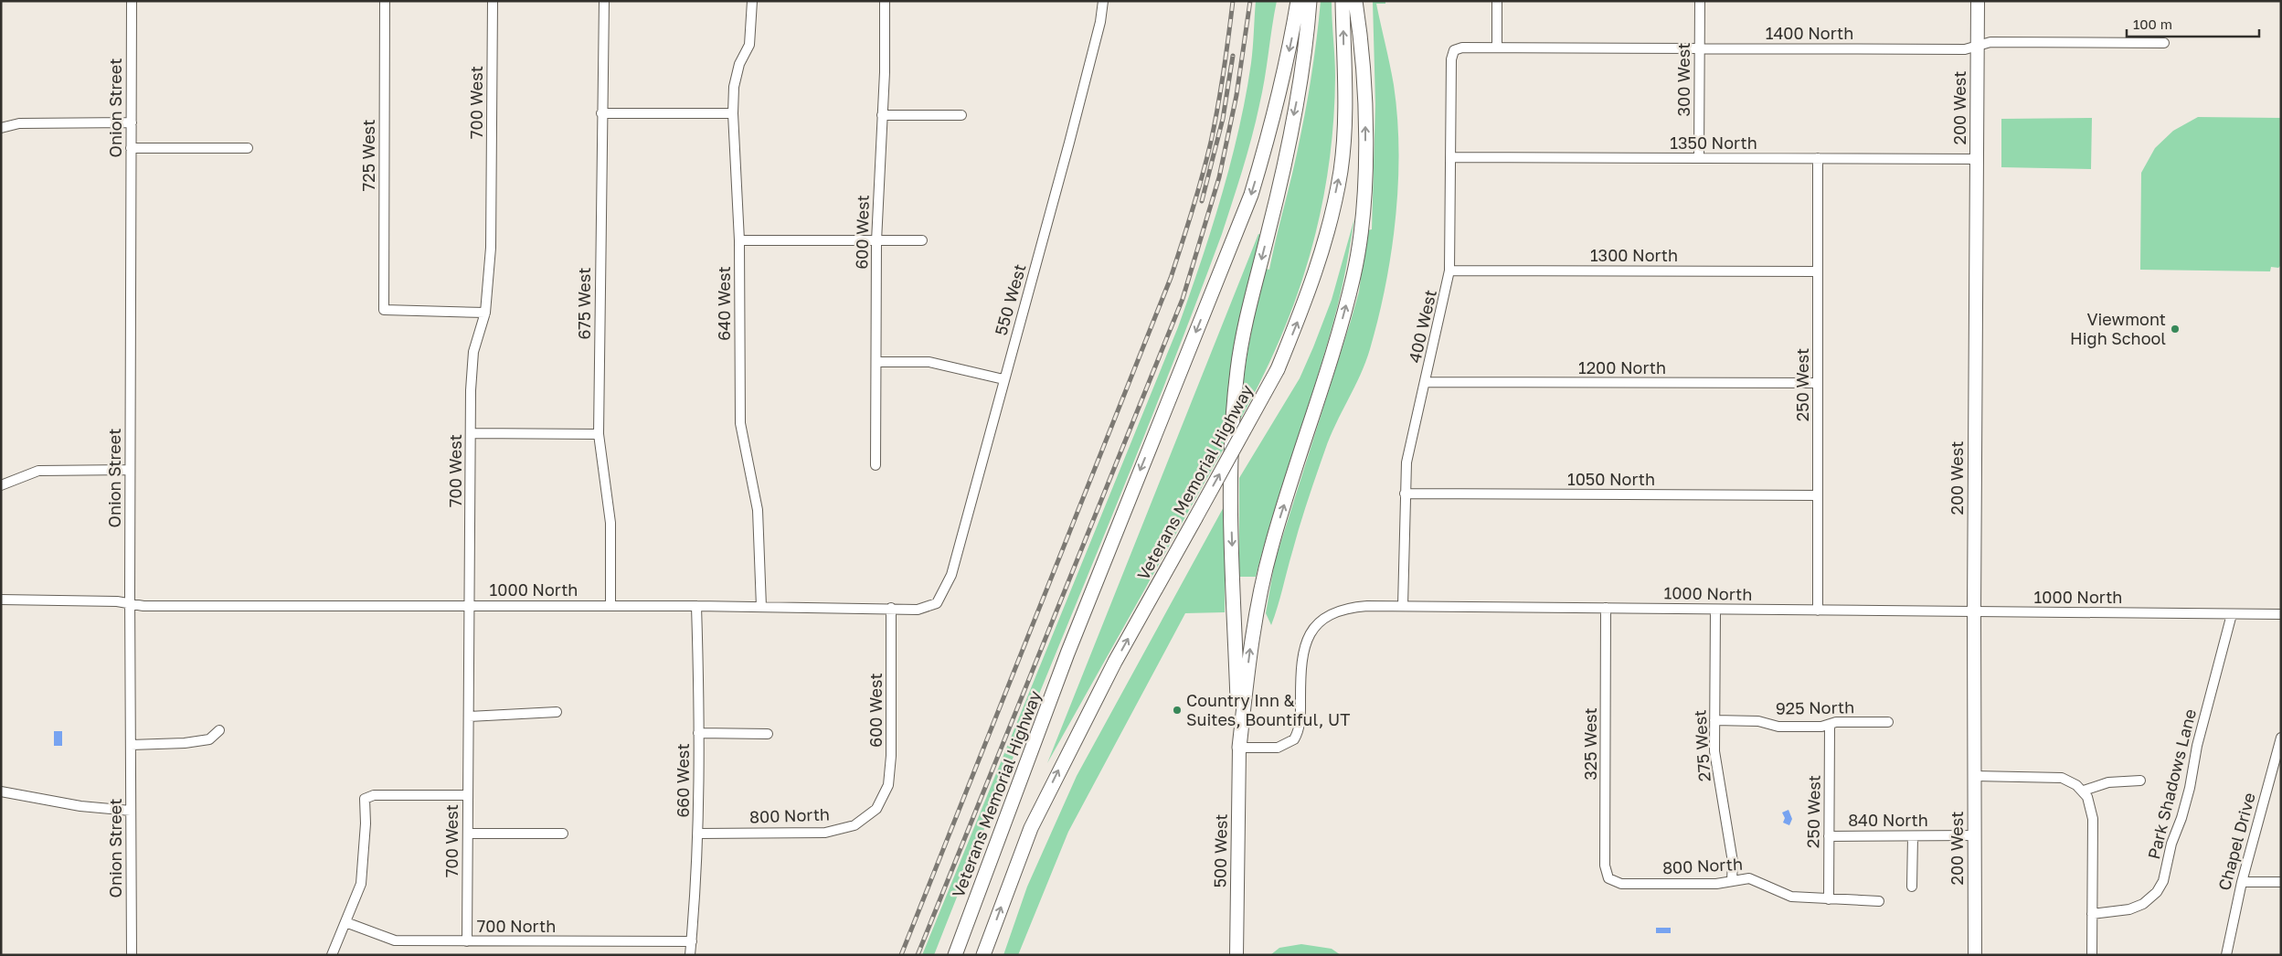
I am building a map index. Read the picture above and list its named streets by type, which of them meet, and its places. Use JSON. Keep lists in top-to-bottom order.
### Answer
{
  "streets": {
    "highway": ["Veterans Memorial Highway"],
    "main road": ["200 West", "500 West"],
    "street": [
      "1400 North",
      "300 West",
      "700 West",
      "Onion Street",
      "1350 North",
      "725 West",
      "600 West",
      "1300 North",
      "550 West",
      "675 West",
      "640 West",
      "400 West",
      "1200 North",
      "250 West",
      "1050 North",
      "1000 North",
      "925 North",
      "325 West",
      "275 West",
      "660 West",
      "Park Shadows Lane",
      "800 North",
      "840 North",
      "Chapel Drive",
      "700 North"
    ]
  },
  "crossings": [
    ["1400 North", "300 West"],
    ["1400 North", "200 West"],
    ["1400 North", "400 West"],
    ["300 West", "1350 North"],
    ["700 West", "725 West"],
    ["700 West", "1000 North"],
    ["700 West", "700 North"],
    ["Onion Street", "1000 North"],
    ["200 West", "1350 North"],
    ["200 West", "1000 North"],
    ["200 West", "840 North"],
    ["1350 North", "400 West"],
    ["1350 North", "250 West"],
    ["600 West", "1000 North"],
    ["600 West", "800 North"],
    ["1300 North", "400 West"],
    ["1300 North", "250 West"],
    ["550 West", "1000 North"],
    ["675 West", "1000 North"],
    ["640 West", "1000 North"],
    ["400 West", "1200 North"],
    ["400 West", "1050 North"],
    ["400 West", "1000 North"],
    ["1200 North", "250 West"],
    ["250 West", "1050 North"],
    ["250 West", "1000 North"],
    ["250 West", "925 North"],
    ["250 West", "800 North"],
    ["250 West", "840 North"],
    ["1000 North", "325 West"],
    ["1000 North", "275 West"],
    ["1000 North", "660 West"],
    ["1000 North", "Park Shadows Lane"],
    ["1000 North", "500 West"],
    ["925 North", "275 West"],
    ["325 West", "800 North"],
    ["275 West", "800 North"],
    ["660 West", "800 North"],
    ["660 West", "700 North"]
  ],
  "places": ["Viewmont High School", "Country Inn & Suites, Bountiful, UT"],
  "scale_bar": "100 m"
}
